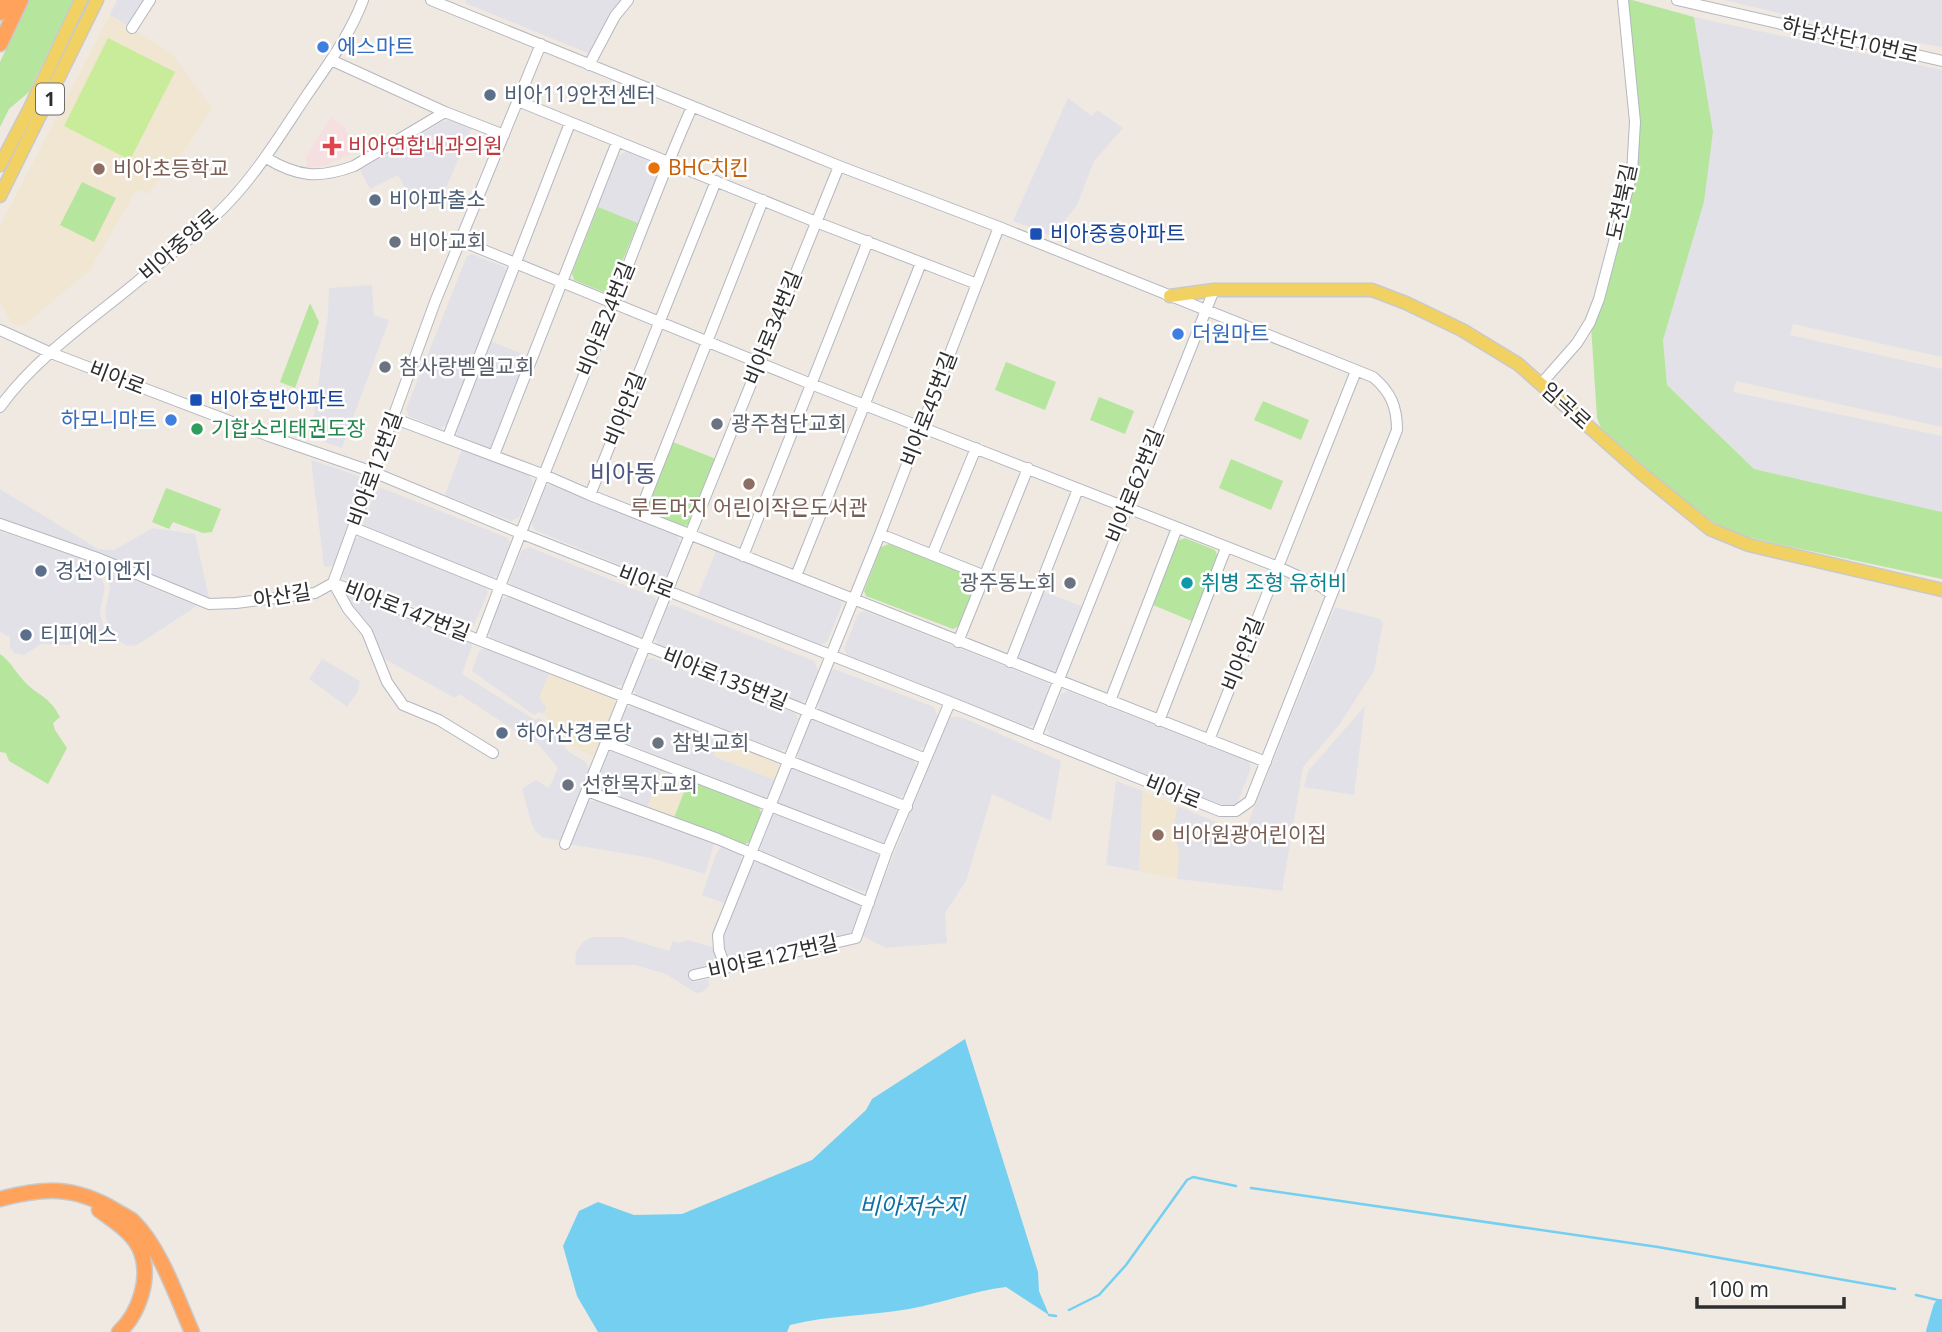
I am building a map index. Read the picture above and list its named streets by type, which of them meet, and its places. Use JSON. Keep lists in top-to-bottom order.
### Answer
{
  "streets": {
    "main road": ["1", "임곡로"],
    "street": [
      "하남산단10번로",
      "도천북길",
      "비아중앙로",
      "비아로24번길",
      "비아로34번길",
      "비아로",
      "비아안길",
      "비아로45번길",
      "비아로12번길",
      "비아로62번길",
      "아산길",
      "비아로147번길",
      "비아로135번길",
      "비아로127번길"
    ]
  },
  "crossings": [
    ["도천북길", "임곡로"],
    ["비아중앙로", "비아로"],
    ["비아로24번길", "비아로"],
    ["비아로24번길", "비아로147번길"],
    ["비아로34번길", "비아로"],
    ["비아로", "임곡로"],
    ["비아로", "비아로45번길"],
    ["비아로", "비아로12번길"],
    ["비아로", "비아로62번길"],
    ["비아로", "비아로147번길"],
    ["비아로", "비아로135번길"],
    ["비아로", "비아로127번길"],
    ["임곡로", "비아로62번길"],
    ["비아로45번길", "비아로135번길"],
    ["비아로12번길", "아산길"],
    ["비아로12번길", "비아로147번길"],
    ["아산길", "비아로147번길"],
    ["비아로135번길", "비아로127번길"]
  ],
  "districts": ["비아동"],
  "water": ["비아저수지"],
  "places": {
    "other": [
      "에스마트",
      "비아119안전센터",
      "BHC치킨",
      "비아초등학교",
      "비아파출소",
      "비아교회",
      "더원마트",
      "참사랑벧엘교회",
      "하모니마트",
      "광주첨단교회",
      "기합소리태권도장",
      "루트머지 어린이작은도서관",
      "경선이엔지",
      "광주동노회",
      "취병 조형 유허비",
      "티피에스",
      "하아산경로당",
      "참빛교회",
      "선한목자교회",
      "비아원광어린이집"
    ],
    "health": ["비아연합내과의원"],
    "transit": ["비아중흥아파트", "비아호반아파트"]
  },
  "scale_bar": "100 m"
}
